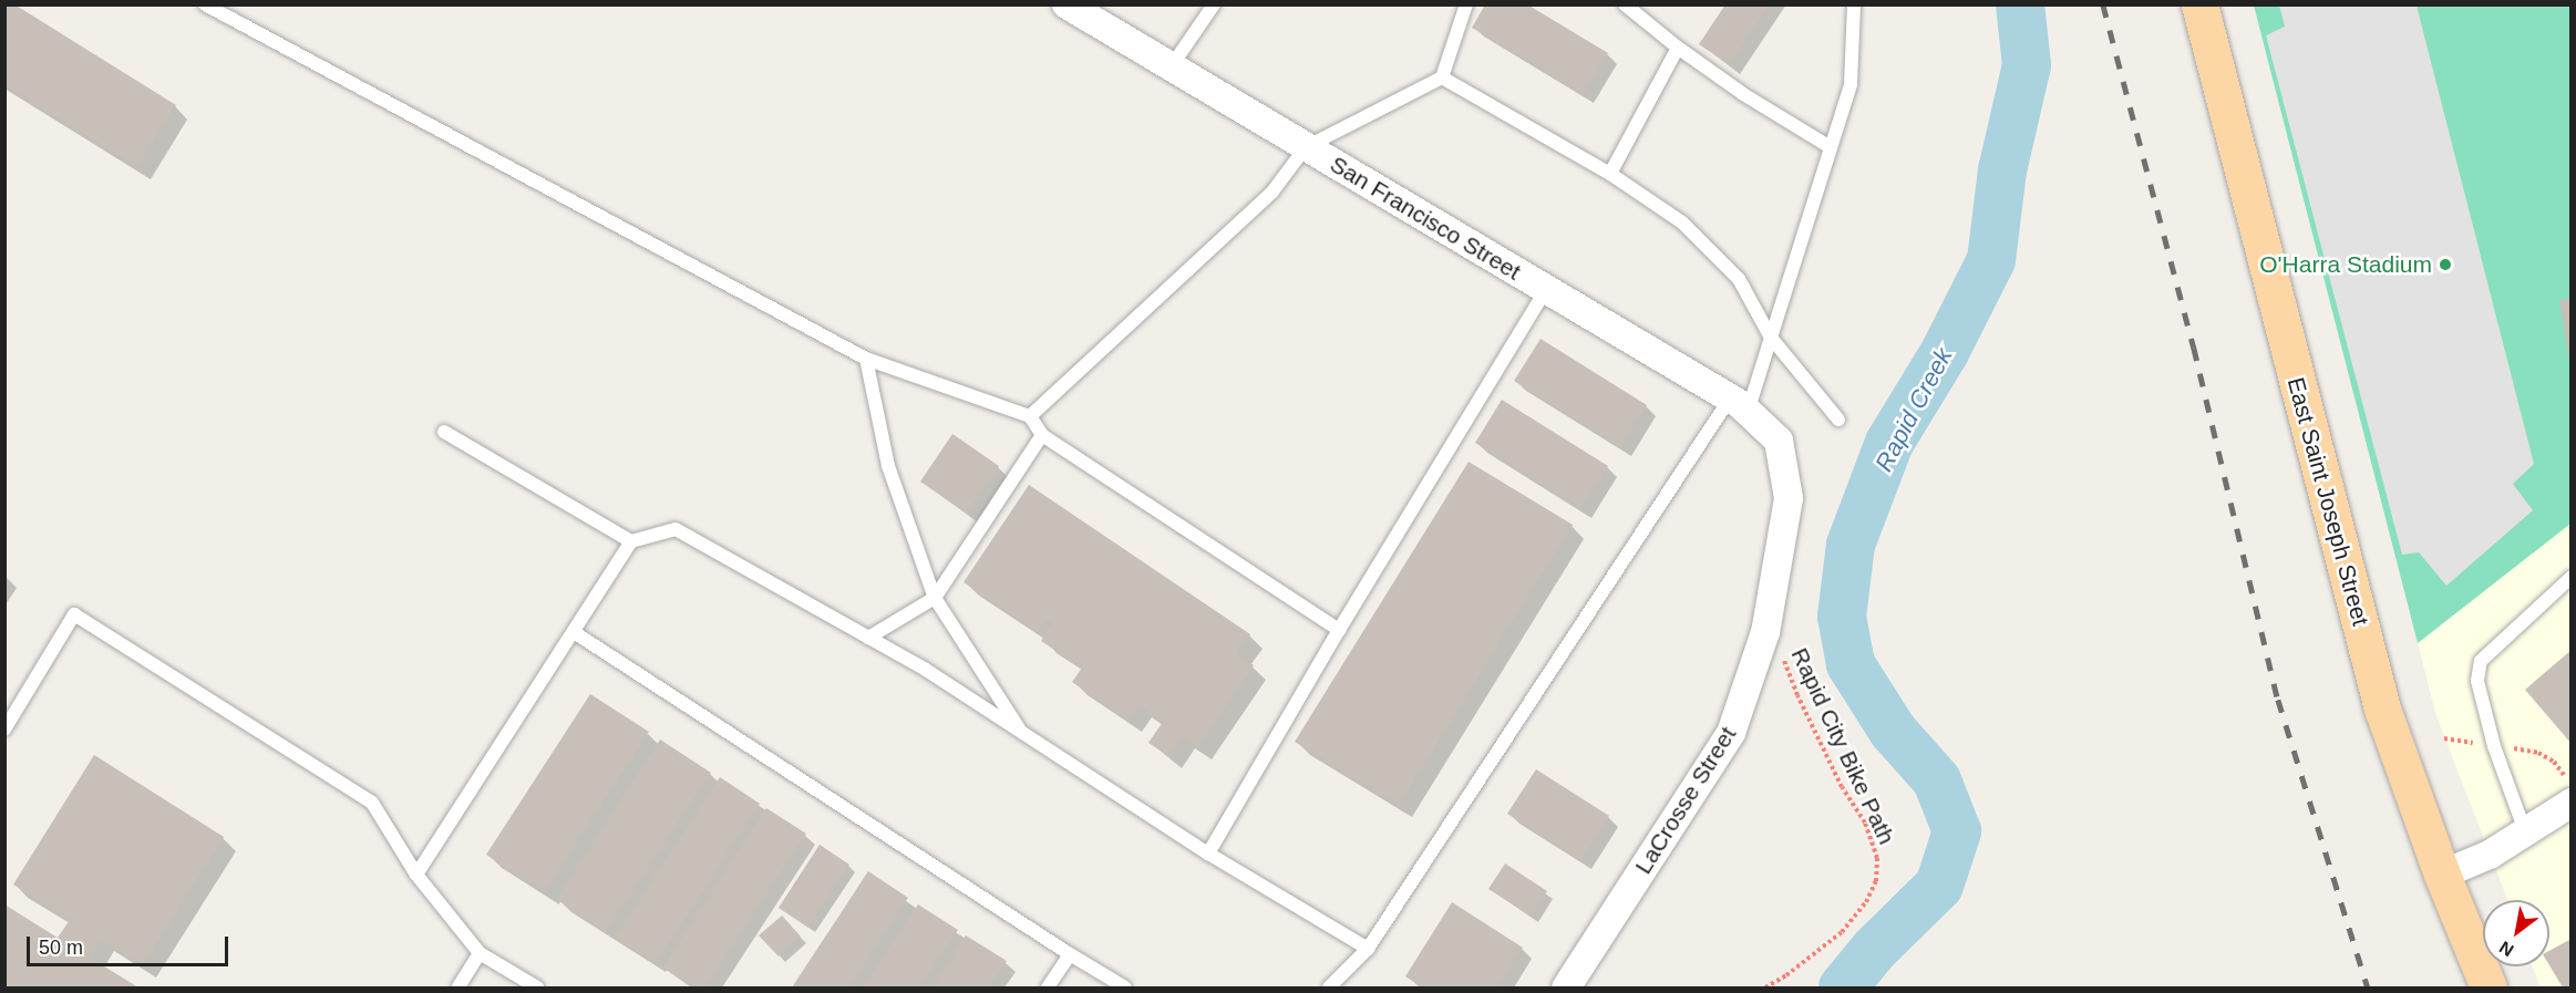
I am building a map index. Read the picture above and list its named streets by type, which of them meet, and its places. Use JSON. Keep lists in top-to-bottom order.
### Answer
{
  "streets": {
    "main road": ["East Saint Joseph Street"],
    "street": ["San Francisco Street", "LaCrosse Street"],
    "path": ["Rapid City Bike Path"]
  },
  "crossings": [
    ["San Francisco Street", "LaCrosse Street"],
    ["Rapid City Bike Path", "LaCrosse Street"]
  ],
  "water": ["Rapid Creek"],
  "places": ["O'Harra Stadium"],
  "scale_bar": "50 m",
  "north": "bottom left"
}
